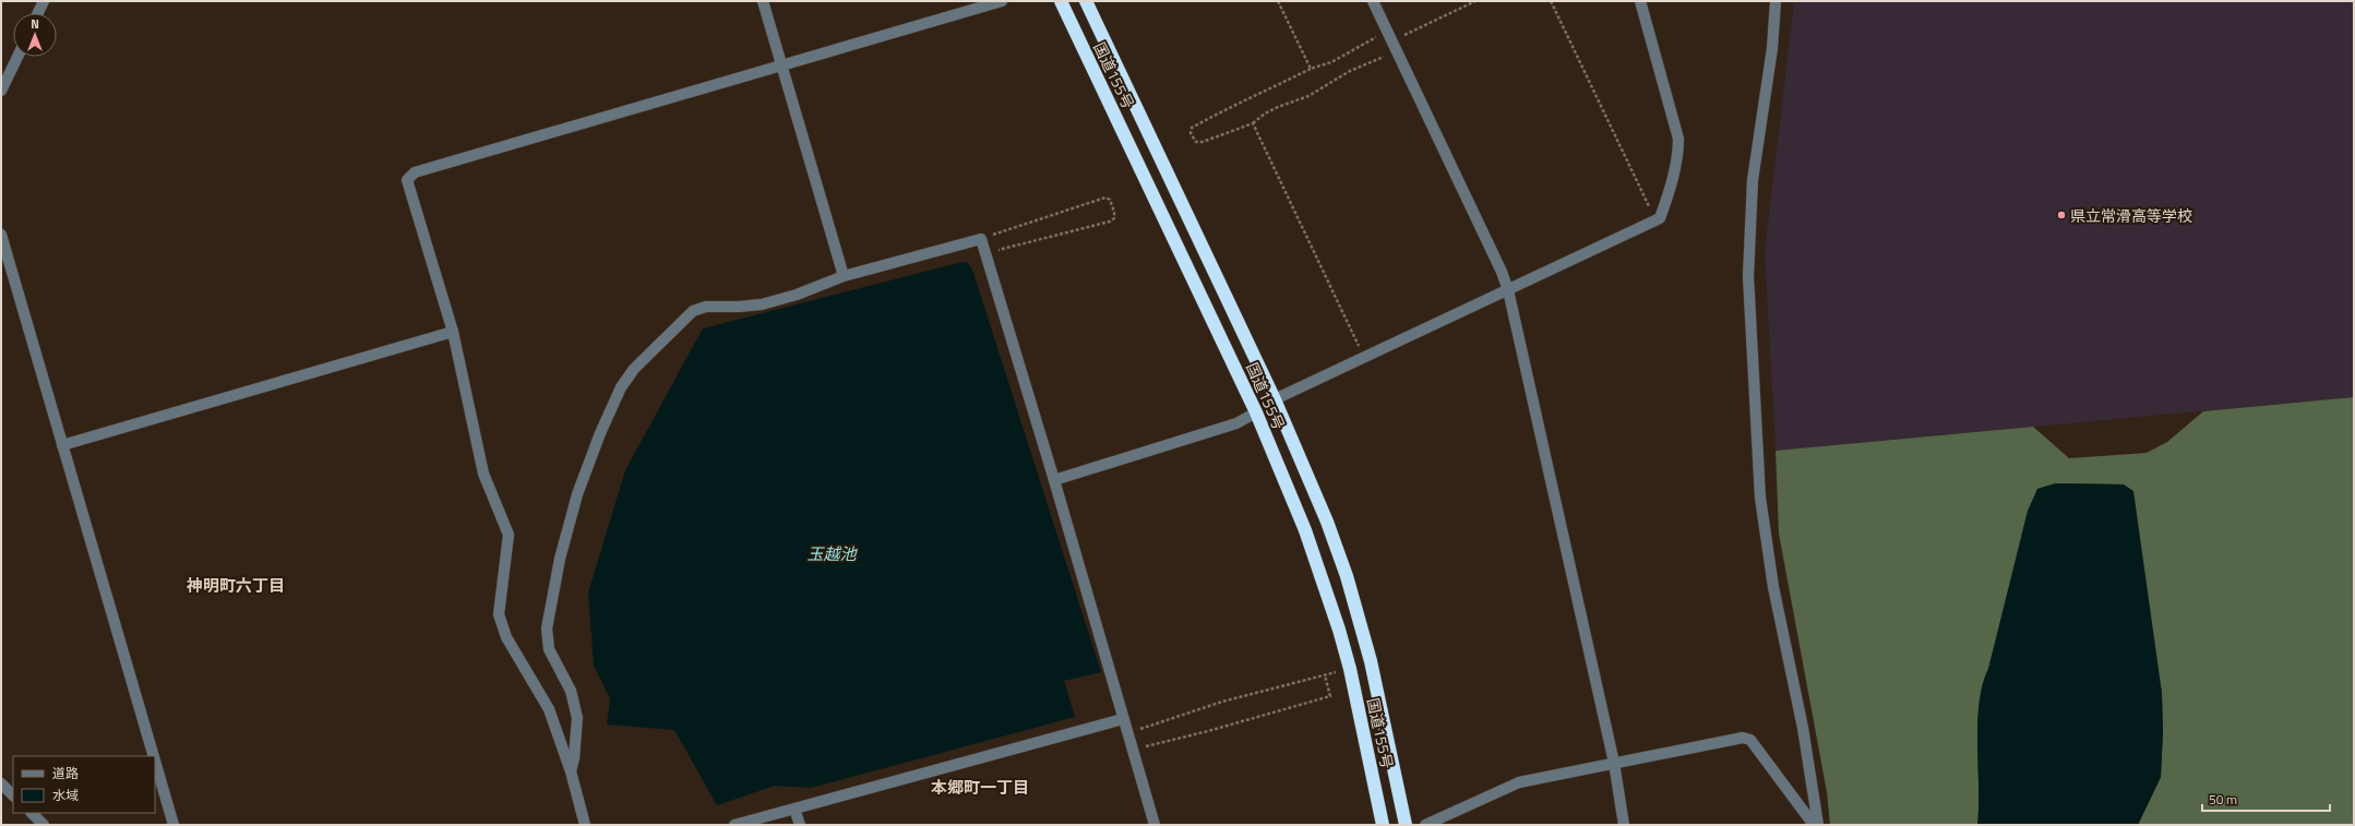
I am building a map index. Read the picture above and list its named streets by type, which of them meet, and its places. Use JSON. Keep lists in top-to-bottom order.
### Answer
{
  "streets": {
    "highway": ["国道155号"]
  },
  "districts": ["神明町六丁目", "本郷町一丁目"],
  "water": ["玉越池"],
  "places": ["県立常滑高等学校"],
  "legend": ["道路", "水域"],
  "scale_bar": "50 m",
  "north": "top"
}
